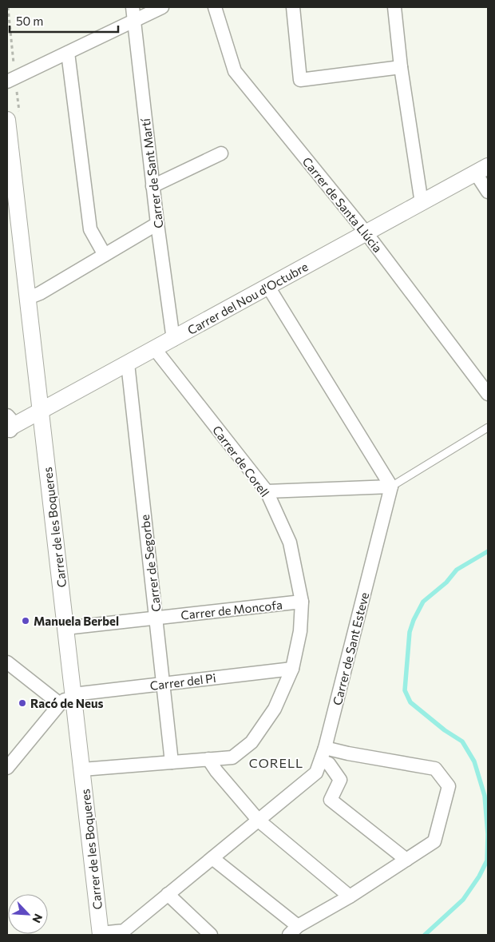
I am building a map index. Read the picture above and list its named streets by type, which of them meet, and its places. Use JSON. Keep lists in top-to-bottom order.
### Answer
{
  "streets": {
    "street": [
      "Carrer de Sant Martí",
      "Carrer de Santa Llúcia",
      "Carrer del Nou d'Octubre",
      "Carrer de Corell",
      "Carrer de les Boqueres",
      "Carrer de Segorbe",
      "Carrer de Moncofa",
      "Carrer de Sant Esteve",
      "Carrer del Pi"
    ]
  },
  "crossings": [
    ["Carrer de Sant Martí", "Carrer del Nou d'Octubre"],
    ["Carrer de Santa Llúcia", "Carrer del Nou d'Octubre"],
    ["Carrer del Nou d'Octubre", "Carrer de Corell"],
    ["Carrer del Nou d'Octubre", "Carrer de les Boqueres"],
    ["Carrer del Nou d'Octubre", "Carrer de Segorbe"],
    ["Carrer de Corell", "Carrer de les Boqueres"],
    ["Carrer de Corell", "Carrer de Segorbe"],
    ["Carrer de Corell", "Carrer de Moncofa"],
    ["Carrer de Corell", "Carrer del Pi"],
    ["Carrer de les Boqueres", "Carrer de Moncofa"],
    ["Carrer de les Boqueres", "Carrer de Sant Esteve"],
    ["Carrer de les Boqueres", "Carrer del Pi"],
    ["Carrer de Segorbe", "Carrer de Moncofa"],
    ["Carrer de Segorbe", "Carrer del Pi"]
  ],
  "districts": ["CORELL"],
  "places": ["Manuela Berbel", "Racó de Neus"],
  "scale_bar": "50 m",
  "north": "bottom right"
}
